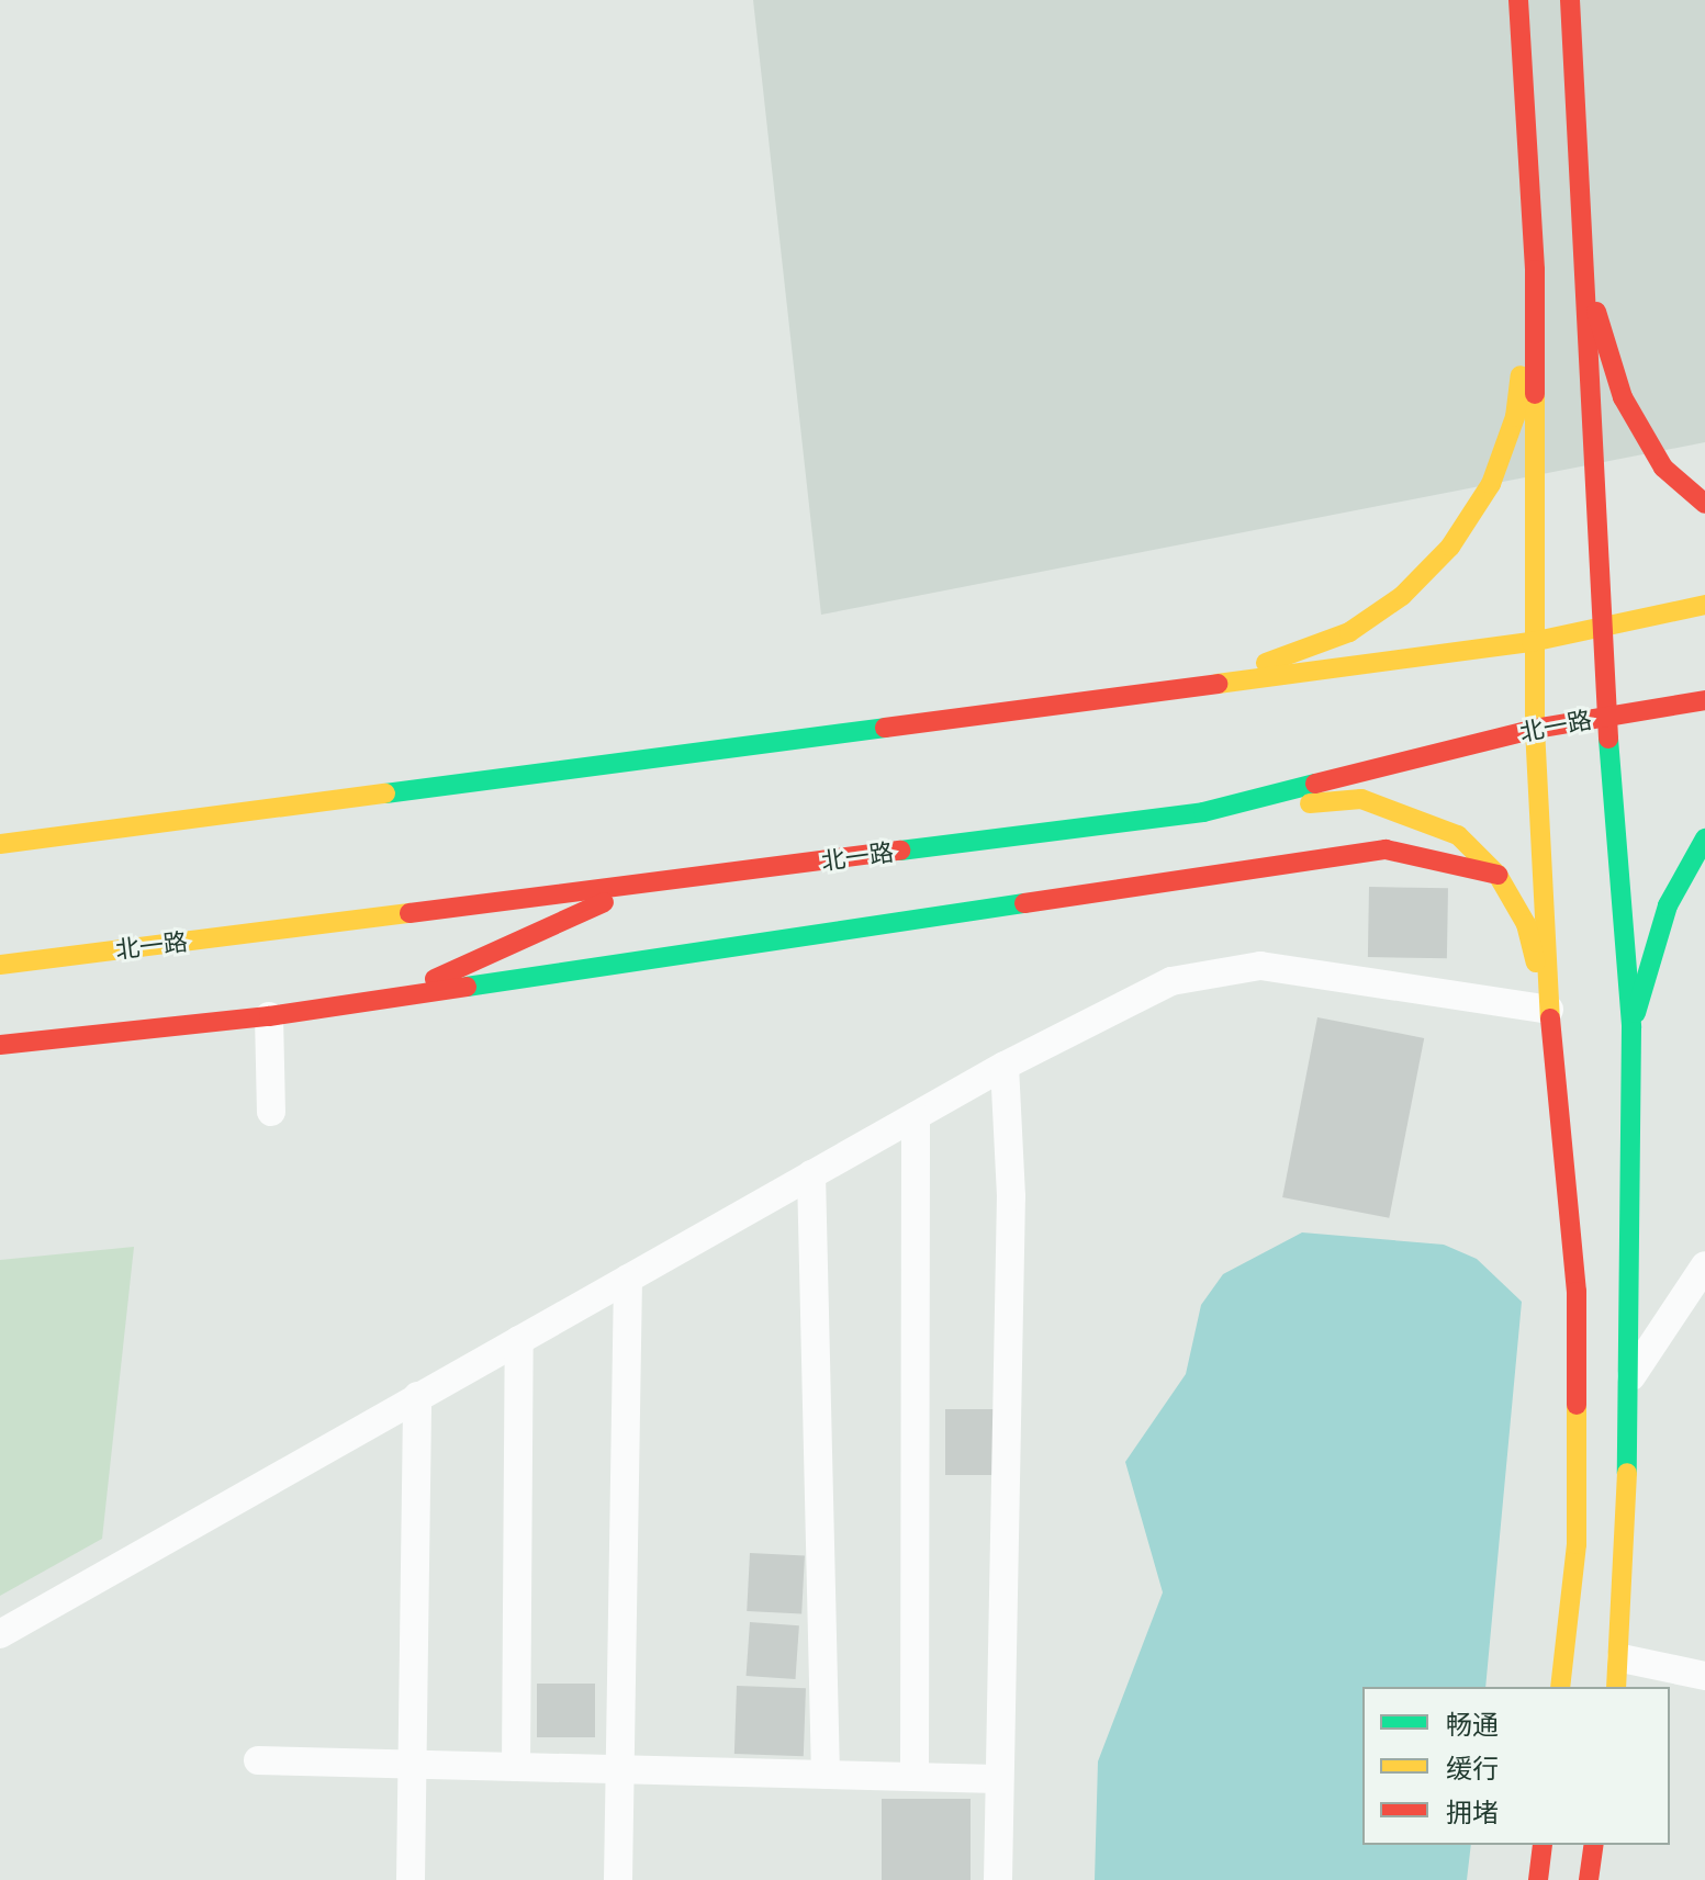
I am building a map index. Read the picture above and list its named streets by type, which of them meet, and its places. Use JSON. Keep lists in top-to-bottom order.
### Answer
{
  "streets": {
    "main road": ["北一路"]
  },
  "legend": ["畅通", "缓行", "拥堵"]
}
